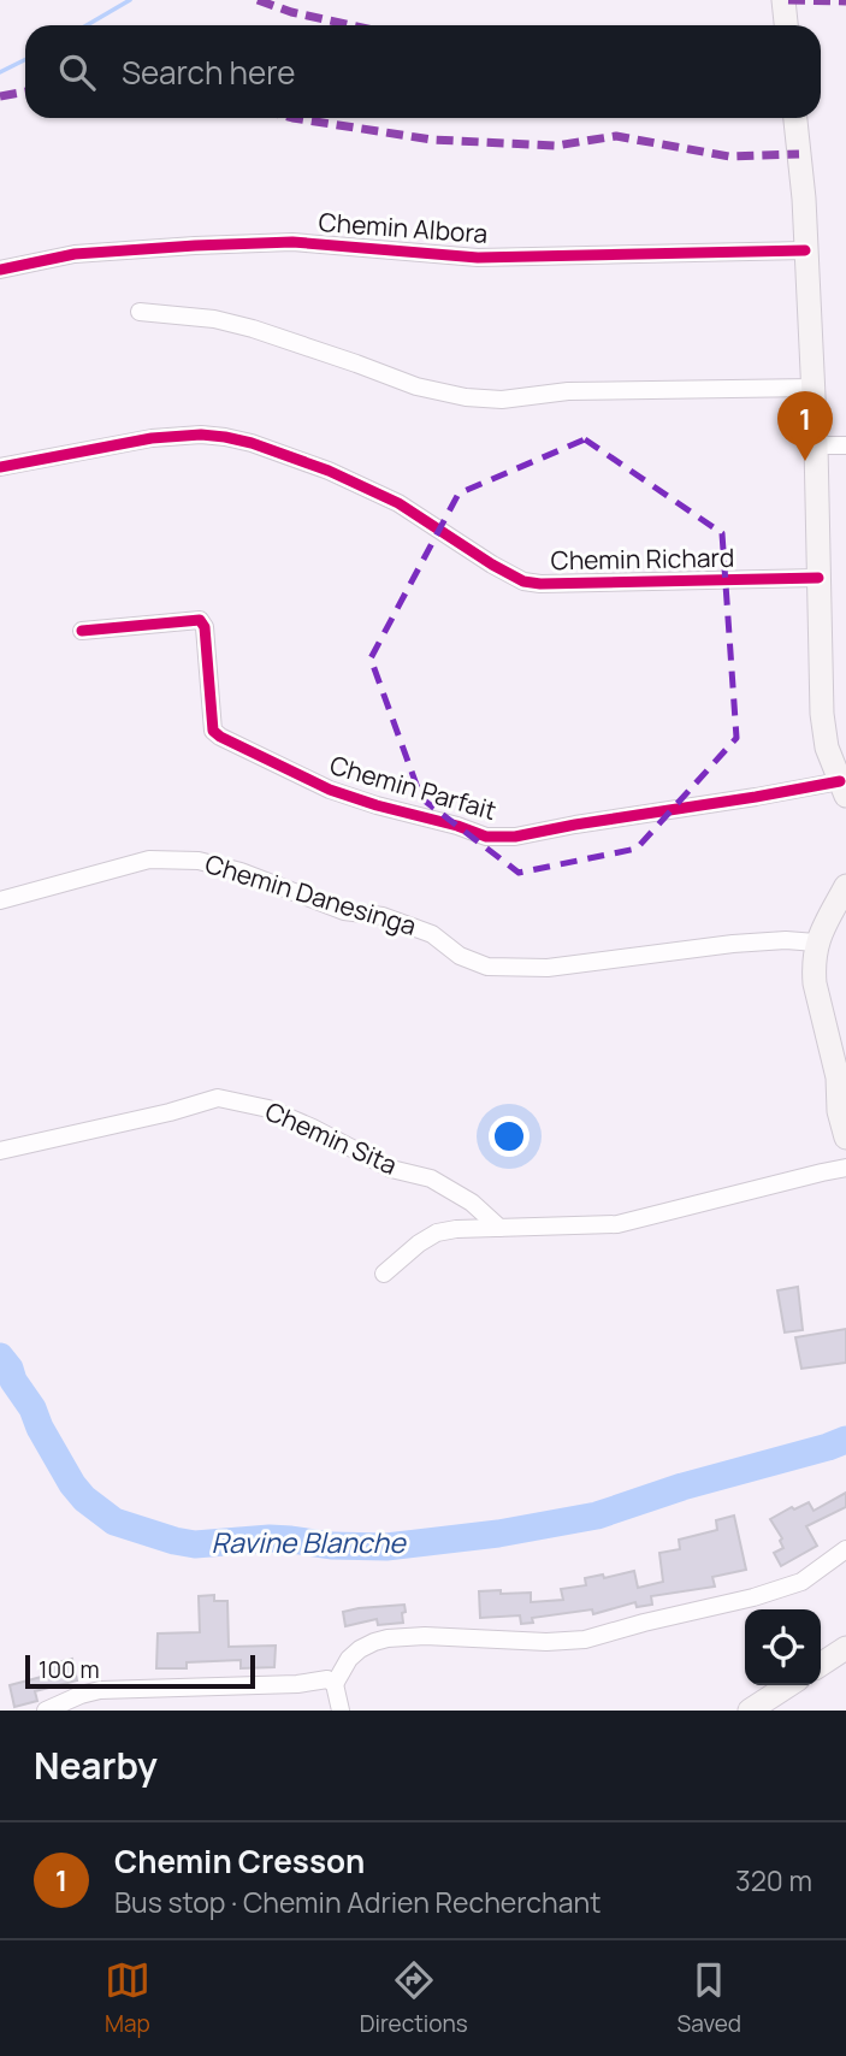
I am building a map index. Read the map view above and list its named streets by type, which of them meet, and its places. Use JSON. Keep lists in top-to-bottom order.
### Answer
{
  "streets": {
    "street": [
      "Chemin Albora",
      "Chemin Richard",
      "Chemin Parfait",
      "Chemin Danesinga",
      "Chemin Sita"
    ]
  },
  "water": ["Ravine Blanche"],
  "scale_bar": "100 m",
  "page": {
    "search": "Search here",
    "pins": "1",
    "scale": "100 m",
    "heading": "Nearby",
    "list": [
      {
        "mark": "1",
        "name": "Chemin Cresson",
        "note": "Bus stop · Chemin Adrien Recherchant",
        "value": "320 m"
      }
    ],
    "nav": ["Map", "Directions", "Saved"]
  }
}
